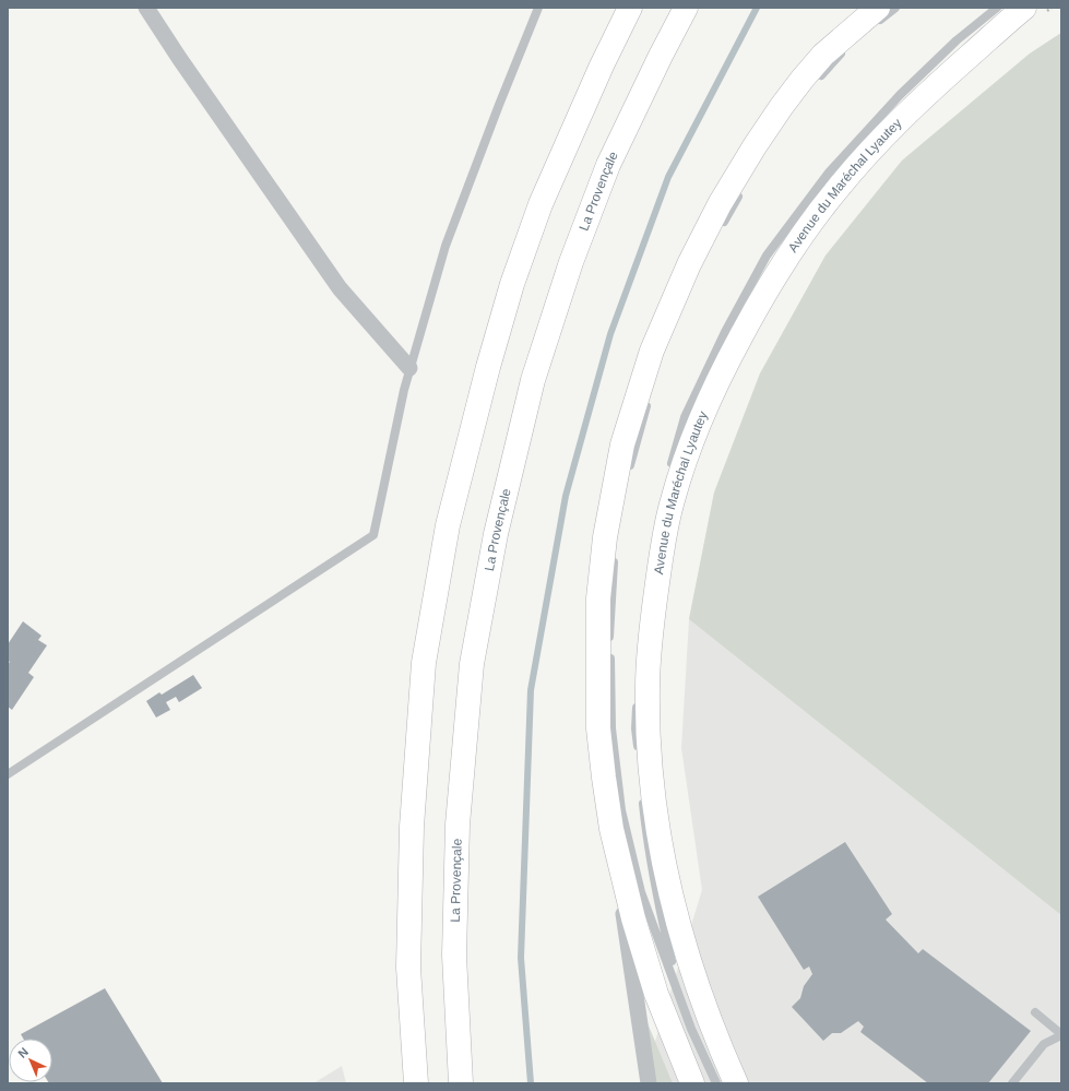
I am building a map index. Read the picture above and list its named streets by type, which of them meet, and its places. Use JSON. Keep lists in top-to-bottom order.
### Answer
{
  "streets": {
    "main road": ["Avenue du Maréchal Lyautey", "La Provençale"]
  },
  "north": "top left"
}
